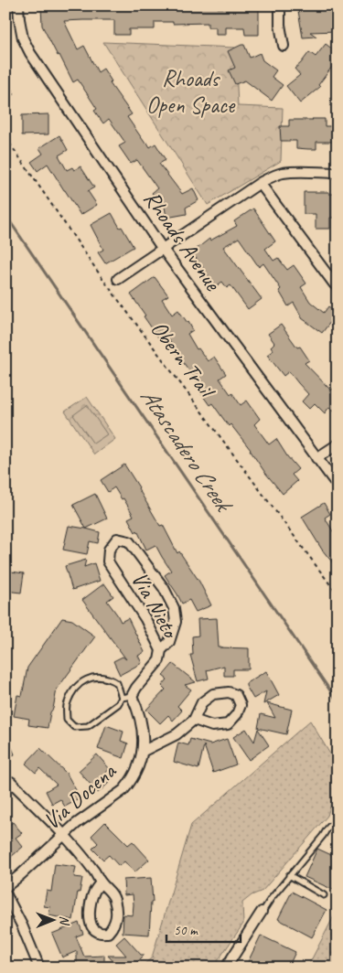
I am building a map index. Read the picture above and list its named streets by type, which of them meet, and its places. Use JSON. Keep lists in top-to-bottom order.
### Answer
{
  "streets": {
    "street": ["Rhoads Avenue", "Via Nieto", "Via Docena"],
    "path": ["Obern Trail"]
  },
  "crossings": [
    ["Via Nieto", "Via Docena"]
  ],
  "water": ["Atascadero Creek"],
  "parks": ["Rhoads Open Space"],
  "scale_bar": "50 m",
  "north": "right"
}
